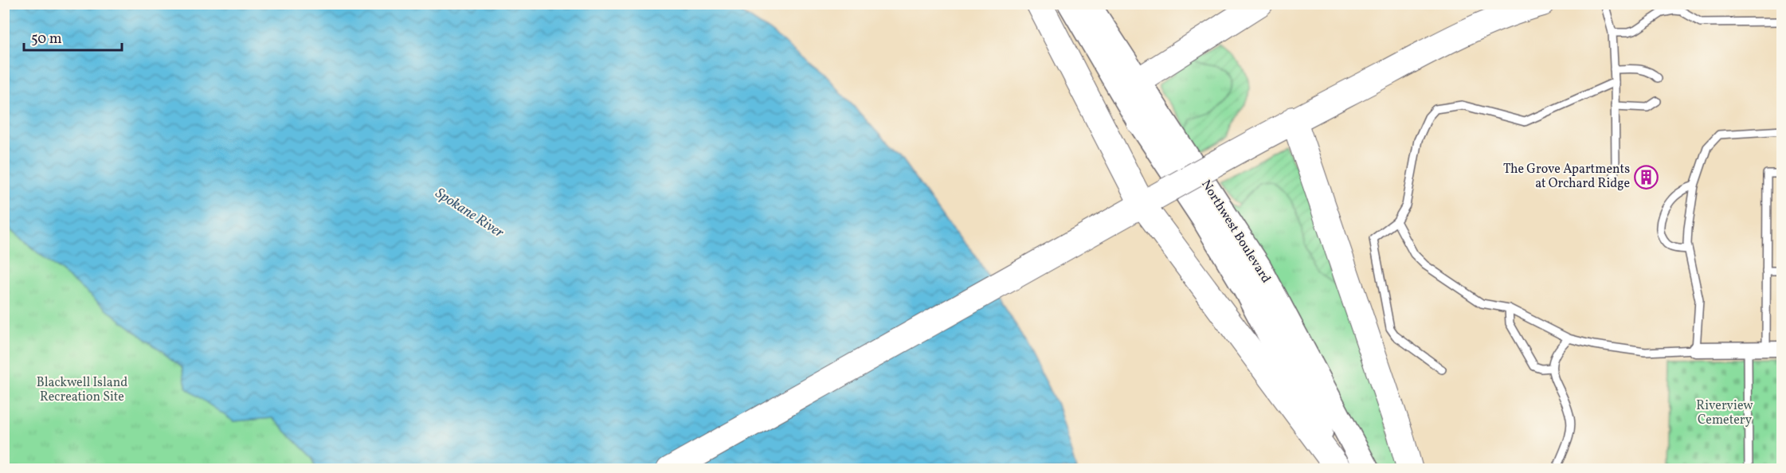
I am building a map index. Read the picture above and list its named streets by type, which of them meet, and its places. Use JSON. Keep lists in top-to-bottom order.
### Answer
{
  "streets": {
    "main road": ["Northwest Boulevard"]
  },
  "water": ["Spokane River"],
  "parks": ["Blackwell Island Recreation Site", "Riverview Cemetery"],
  "places": {
    "building": ["The Grove Apartments at Orchard Ridge"]
  },
  "scale_bar": "50 m"
}
